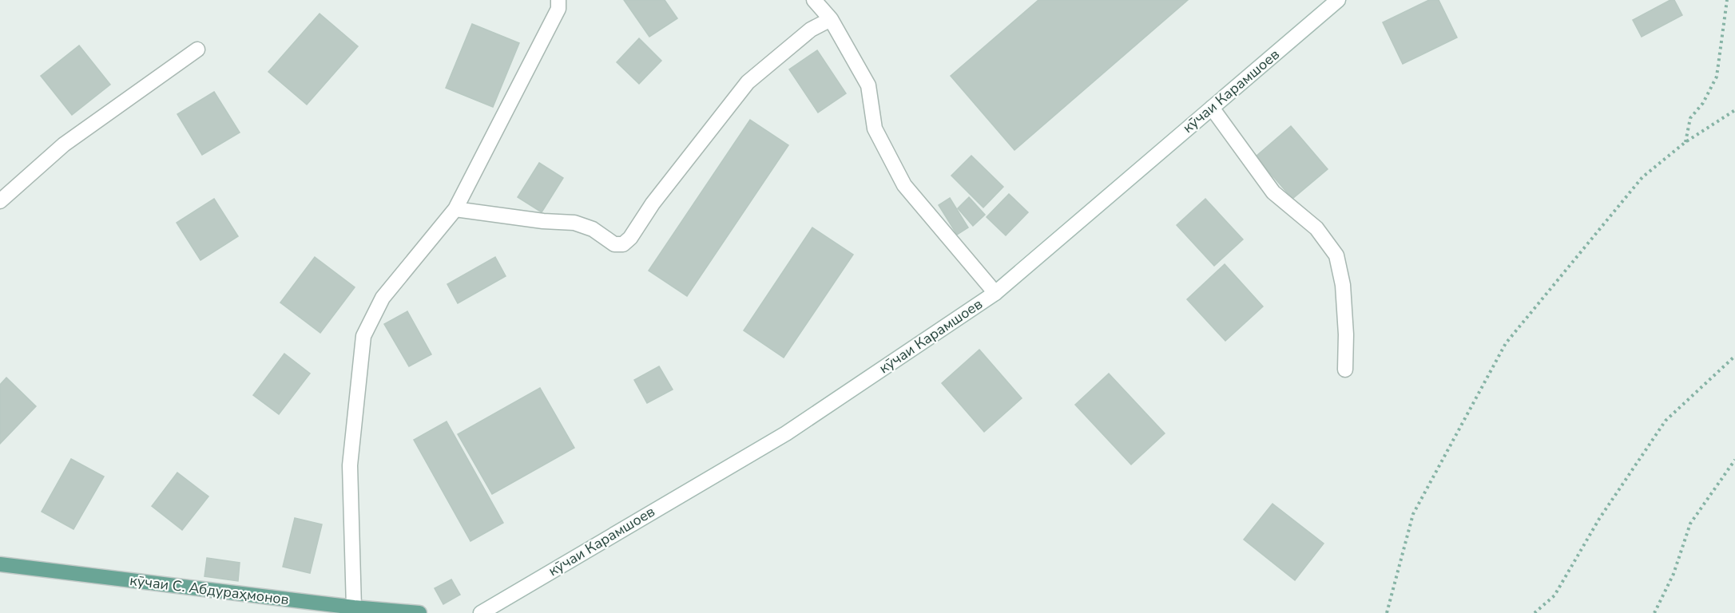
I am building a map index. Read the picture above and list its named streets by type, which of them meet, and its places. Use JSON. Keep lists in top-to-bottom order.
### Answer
{
  "streets": {
    "main road": ["кӯчаи С. Абдураҳмонов"],
    "street": ["кӯчаи Карамшоев"]
  }
}
